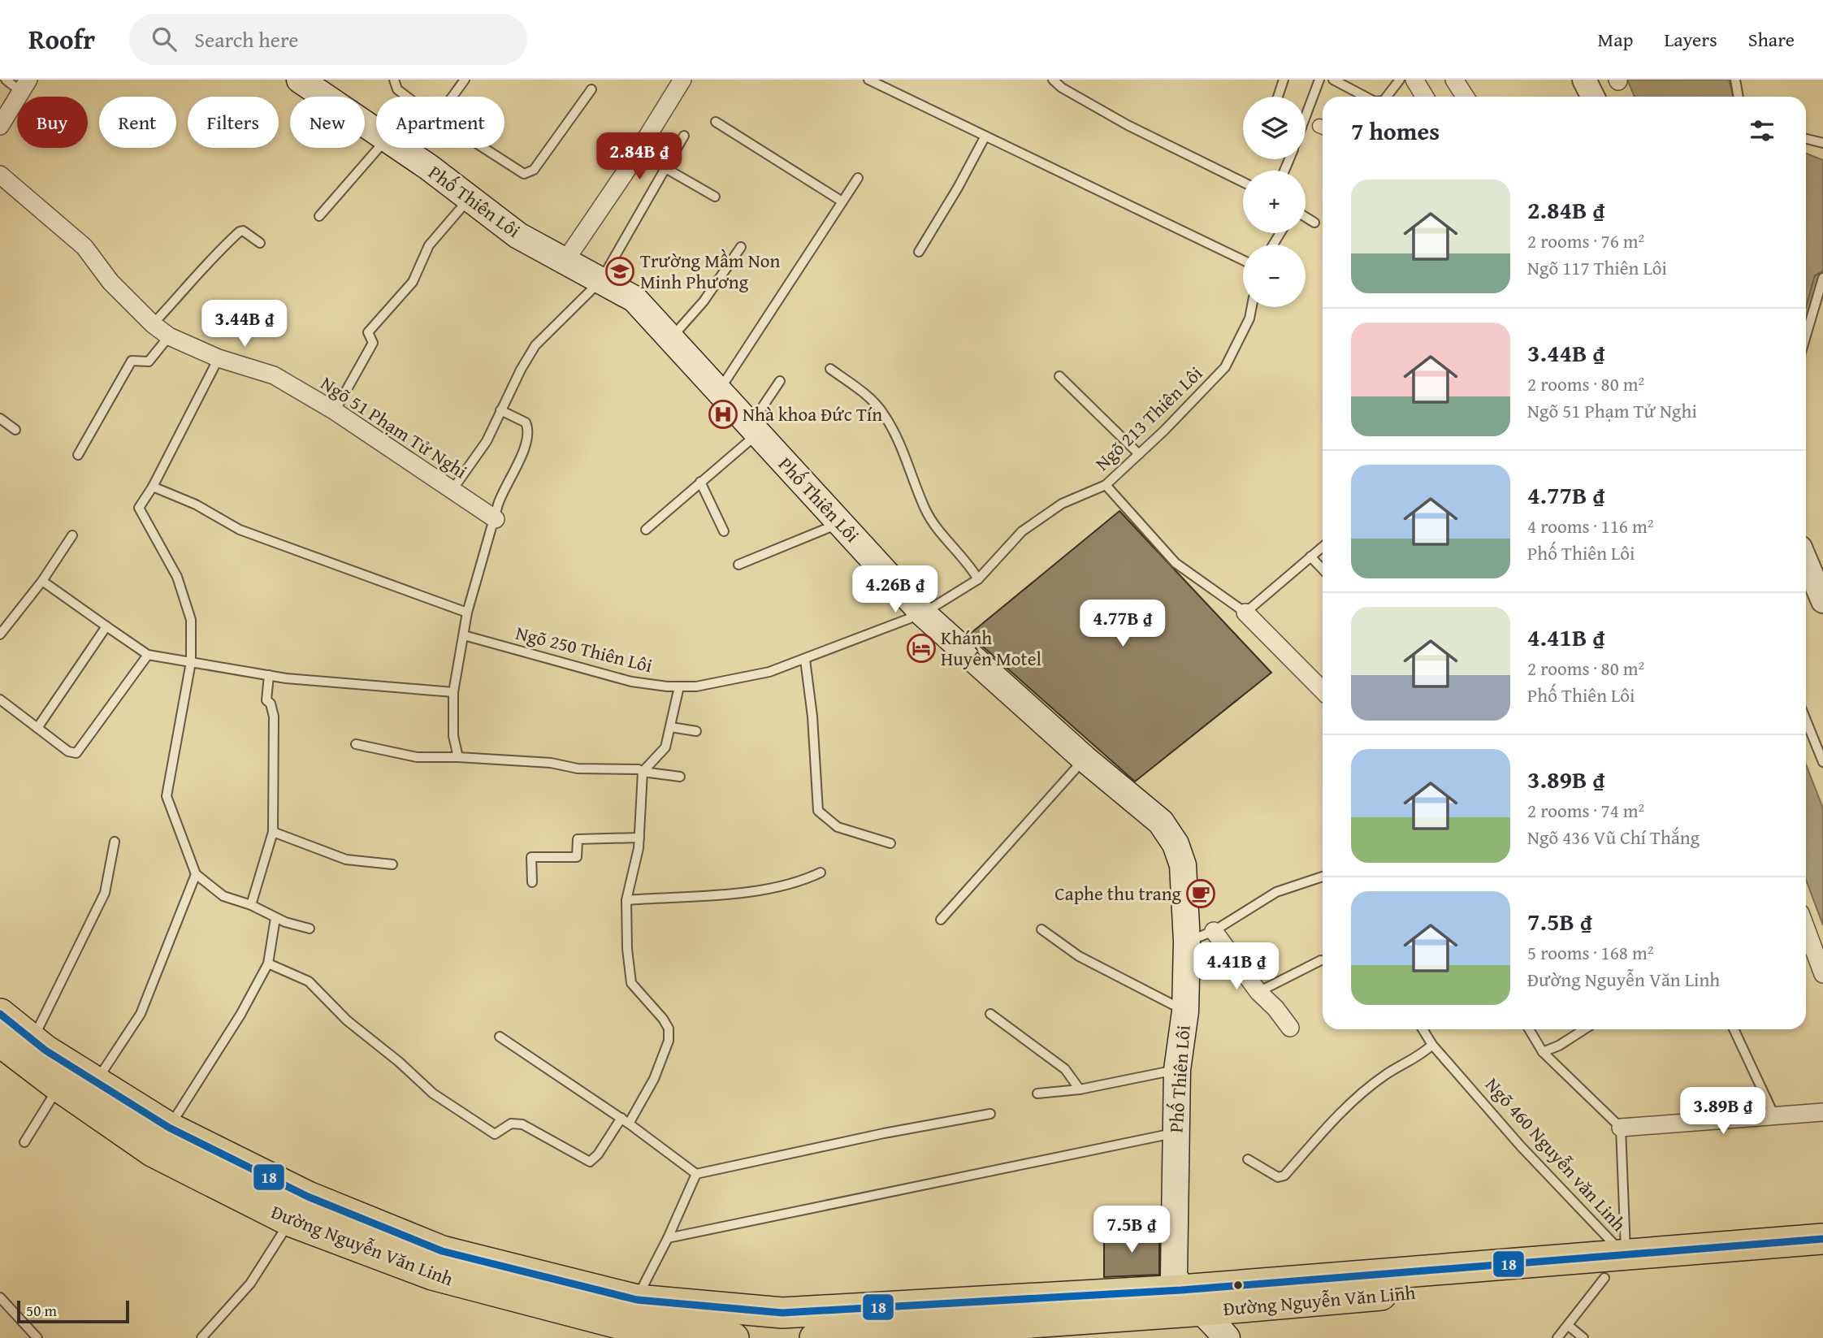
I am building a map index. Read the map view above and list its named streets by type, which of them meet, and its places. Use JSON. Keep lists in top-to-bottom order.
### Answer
{
  "streets": {
    "highway": ["Đường Nguyễn Văn Linh"],
    "main road": ["Phố Thiên Lôi"],
    "street": ["Ngõ 51 Phạm Tử Nghi"],
    "lane": ["Ngõ 213 Thiên Lôi", "Ngõ 250 Thiên Lôi", "Ngõ 460 Nguyễn văn Linh"]
  },
  "crossings": [
    ["Phố Thiên Lôi", "Ngõ 213 Thiên Lôi"],
    ["Phố Thiên Lôi", "Ngõ 250 Thiên Lôi"],
    ["Phố Thiên Lôi", "Đường Nguyễn Văn Linh"],
    ["Ngõ 213 Thiên Lôi", "Ngõ 250 Thiên Lôi"],
    ["Ngõ 460 Nguyễn văn Linh", "Đường Nguyễn Văn Linh"]
  ],
  "places": {
    "school or university": ["Trường Mầm Non Minh Phương"],
    "hospital": ["Nhà khoa Đức Tín"],
    "hotel": ["Khánh Huyền Motel"],
    "cafe": ["Caphe thu trang"]
  },
  "lines": ["transit line 18"],
  "scale_bar": "50 m",
  "page": {
    "header": "Roofr",
    "search": "Search here",
    "nav": ["Map", "Layers", "Share"],
    "map_buttons": ["+", "−"],
    "chip": [
      "Buy",
      "Rent",
      "Filters",
      "New",
      "Apartment"
    ],
    "heading": "7 homes",
    "price": [
      "2.84B ₫",
      "3.44B ₫",
      "4.26B ₫",
      "4.77B ₫",
      "4.41B ₫",
      "3.89B ₫",
      "7.5B ₫"
    ],
    "list": [
      {
        "name": "2.84B ₫",
        "note": "2 rooms · 76 m² · Ngõ 117 Thiên Lôi"
      },
      {
        "name": "3.44B ₫",
        "note": "2 rooms · 80 m² · Ngõ 51 Phạm Tử Nghi"
      },
      {
        "name": "4.77B ₫",
        "note": "4 rooms · 116 m² · Phố Thiên Lôi"
      },
      {
        "name": "4.41B ₫",
        "note": "2 rooms · 80 m² · Phố Thiên Lôi"
      },
      {
        "name": "3.89B ₫",
        "note": "2 rooms · 74 m² · Ngõ 436 Vũ Chí Thắng"
      },
      {
        "name": "7.5B ₫",
        "note": "5 rooms · 168 m² · Đường Nguyễn Văn Linh"
      }
    ],
    "scale": "50 m"
  }
}
